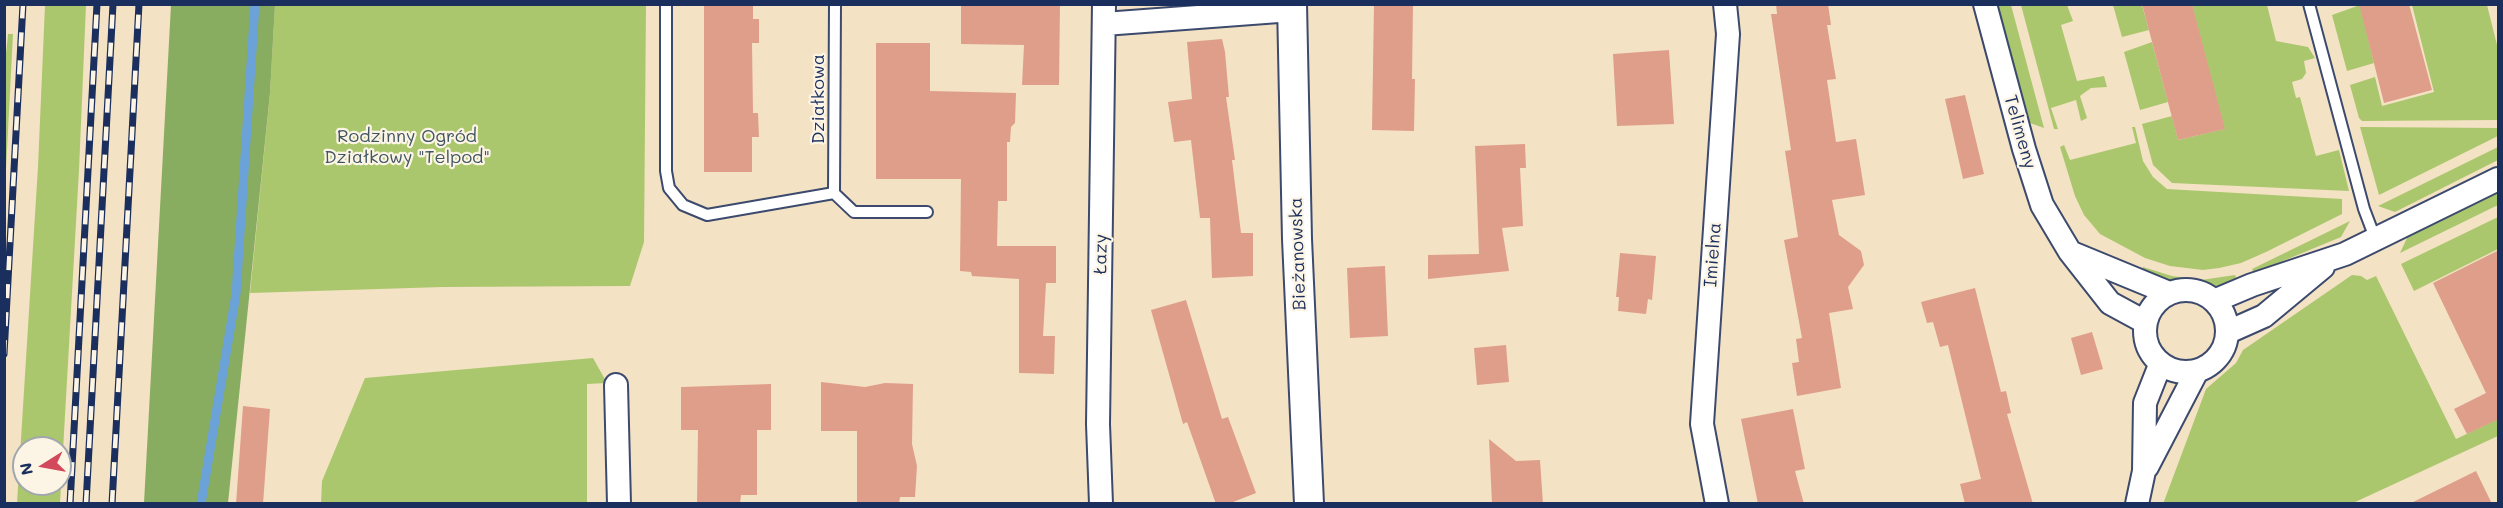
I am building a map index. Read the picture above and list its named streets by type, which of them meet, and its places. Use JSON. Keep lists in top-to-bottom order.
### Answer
{
  "streets": {
    "street": [
      "Telimeny",
      "Łazy",
      "Bieżanowska",
      "Imielna"
    ],
    "lane": ["Działkowa"]
  },
  "parks": ["Rodzinny Ogród Działkowy \"Telpod\""],
  "north": "left"
}
